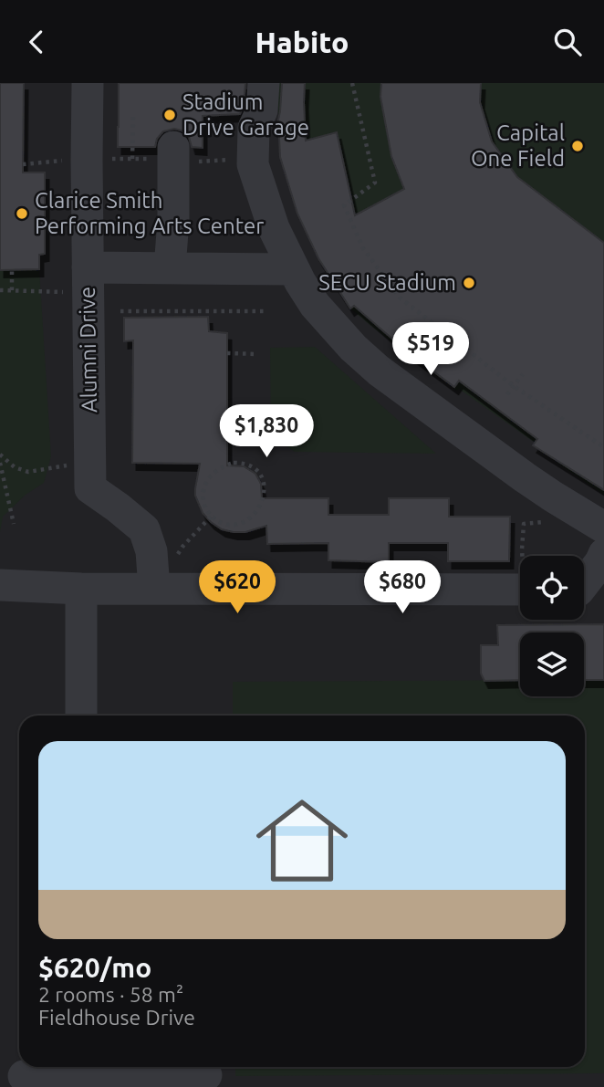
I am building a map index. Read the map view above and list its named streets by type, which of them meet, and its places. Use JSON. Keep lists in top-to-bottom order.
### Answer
{
  "streets": {
    "street": ["Alumni Drive"]
  },
  "places": [
    "Stadium Drive Garage",
    "Capital One Field",
    "Clarice Smith Performing Arts Center",
    "SECU Stadium"
  ],
  "page": {
    "header": "Habito",
    "price": [
      "$519",
      "$1,830",
      "$620",
      "$680"
    ],
    "list": [
      {
        "name": "$620/mo",
        "note": "2 rooms · 58 m² · Fieldhouse Drive"
      }
    ]
  }
}
